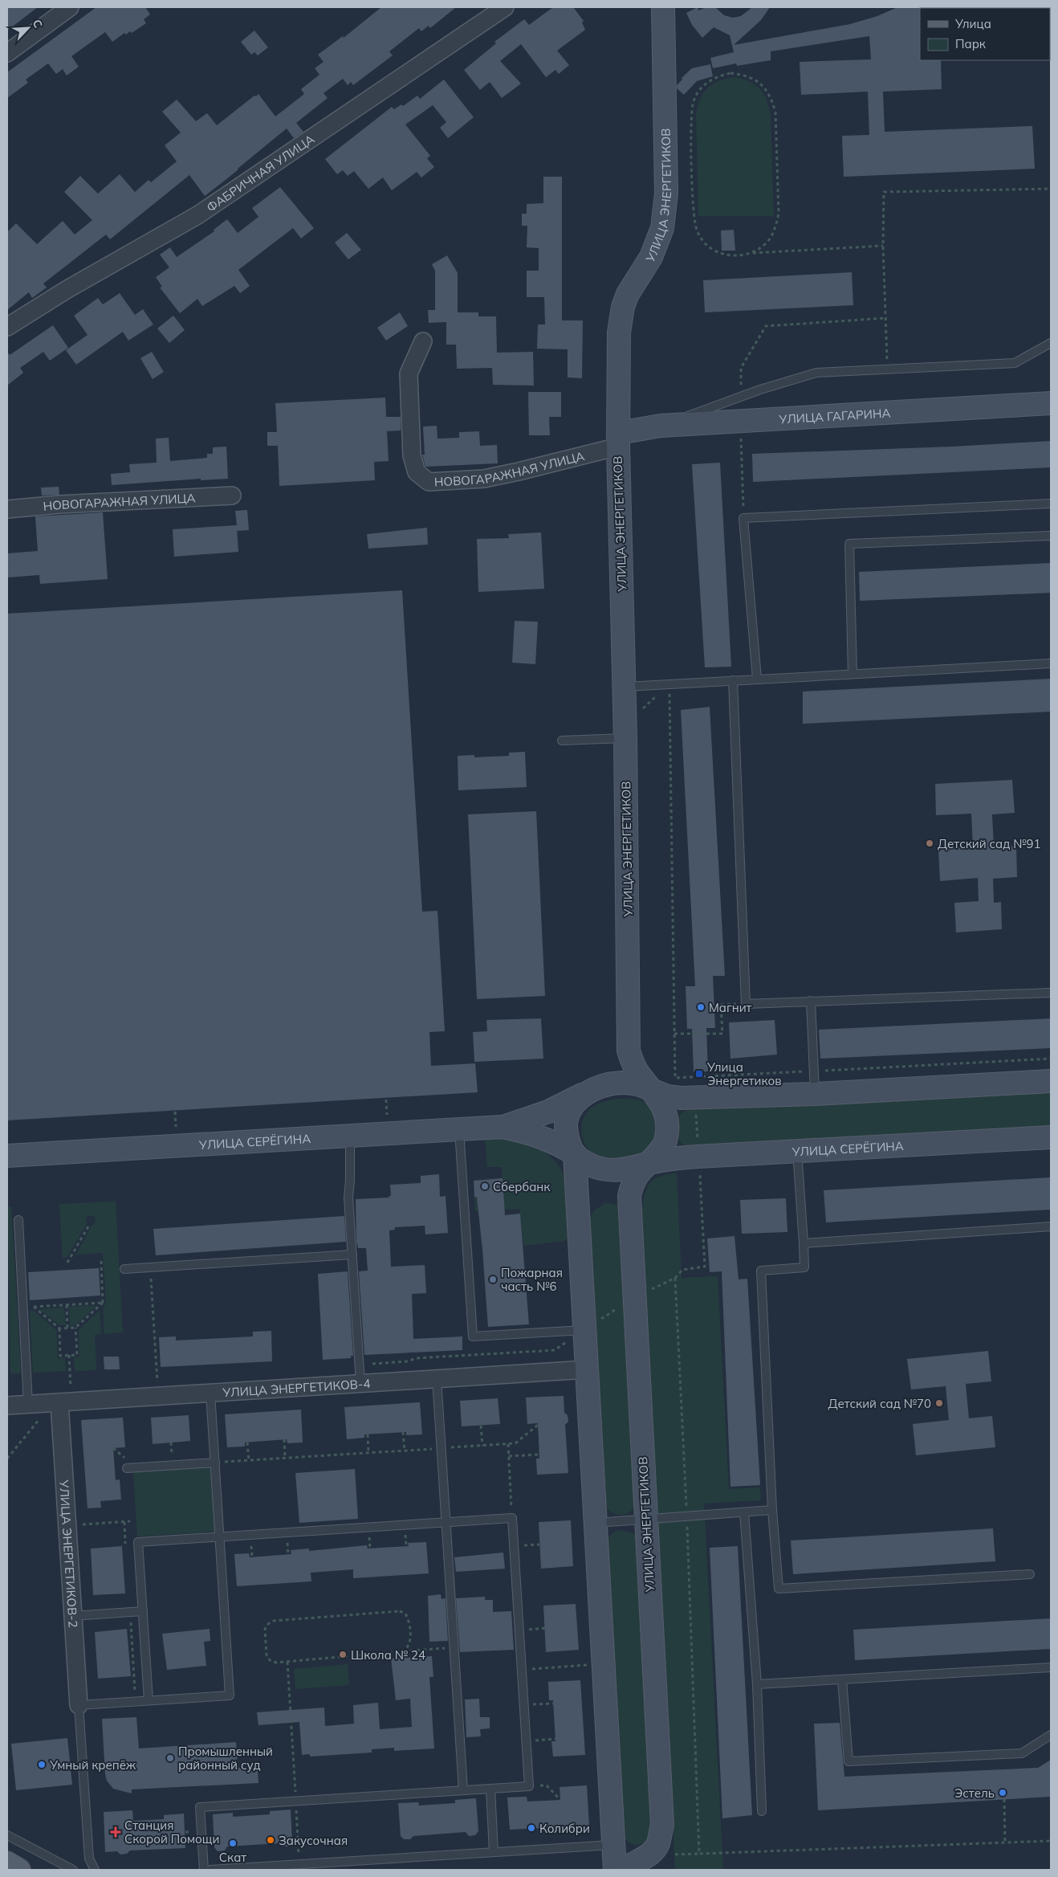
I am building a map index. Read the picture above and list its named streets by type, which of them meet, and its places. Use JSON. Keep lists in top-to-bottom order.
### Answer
{
  "streets": {
    "street": [
      "ФАБРИЧНАЯ УЛИЦА",
      "УЛИЦА ЭНЕРГЕТИКОВ",
      "УЛИЦА ГАГАРИНА",
      "НОВОГАРАЖНАЯ УЛИЦА",
      "УЛИЦА СЕРЁГИНА",
      "УЛИЦА ЭНЕРГЕТИКОВ-4",
      "УЛИЦА ЭНЕРГЕТИКОВ-2"
    ]
  },
  "crossings": [
    ["УЛИЦА ЭНЕРГЕТИКОВ", "УЛИЦА ГАГАРИНА"],
    ["УЛИЦА ЭНЕРГЕТИКОВ", "НОВОГАРАЖНАЯ УЛИЦА"],
    ["УЛИЦА ЭНЕРГЕТИКОВ", "УЛИЦА СЕРЁГИНА"],
    ["УЛИЦА ГАГАРИНА", "НОВОГАРАЖНАЯ УЛИЦА"],
    ["УЛИЦА ЭНЕРГЕТИКОВ-4", "УЛИЦА ЭНЕРГЕТИКОВ-2"]
  ],
  "places": {
    "other": [
      "Детский сад №91",
      "Магнит",
      "Сбербанк",
      "Пожарная часть №6",
      "Детский сад №70",
      "Школа № 24",
      "Промышленный районный суд",
      "Умный крепёж",
      "Эстель",
      "Колибри",
      "Закусочная",
      "Скат"
    ],
    "transit": ["Улица Энергетиков"],
    "health": ["Станция Скорой Помощи"]
  },
  "legend": ["Улица", "Парк"],
  "north": "top right"
}
